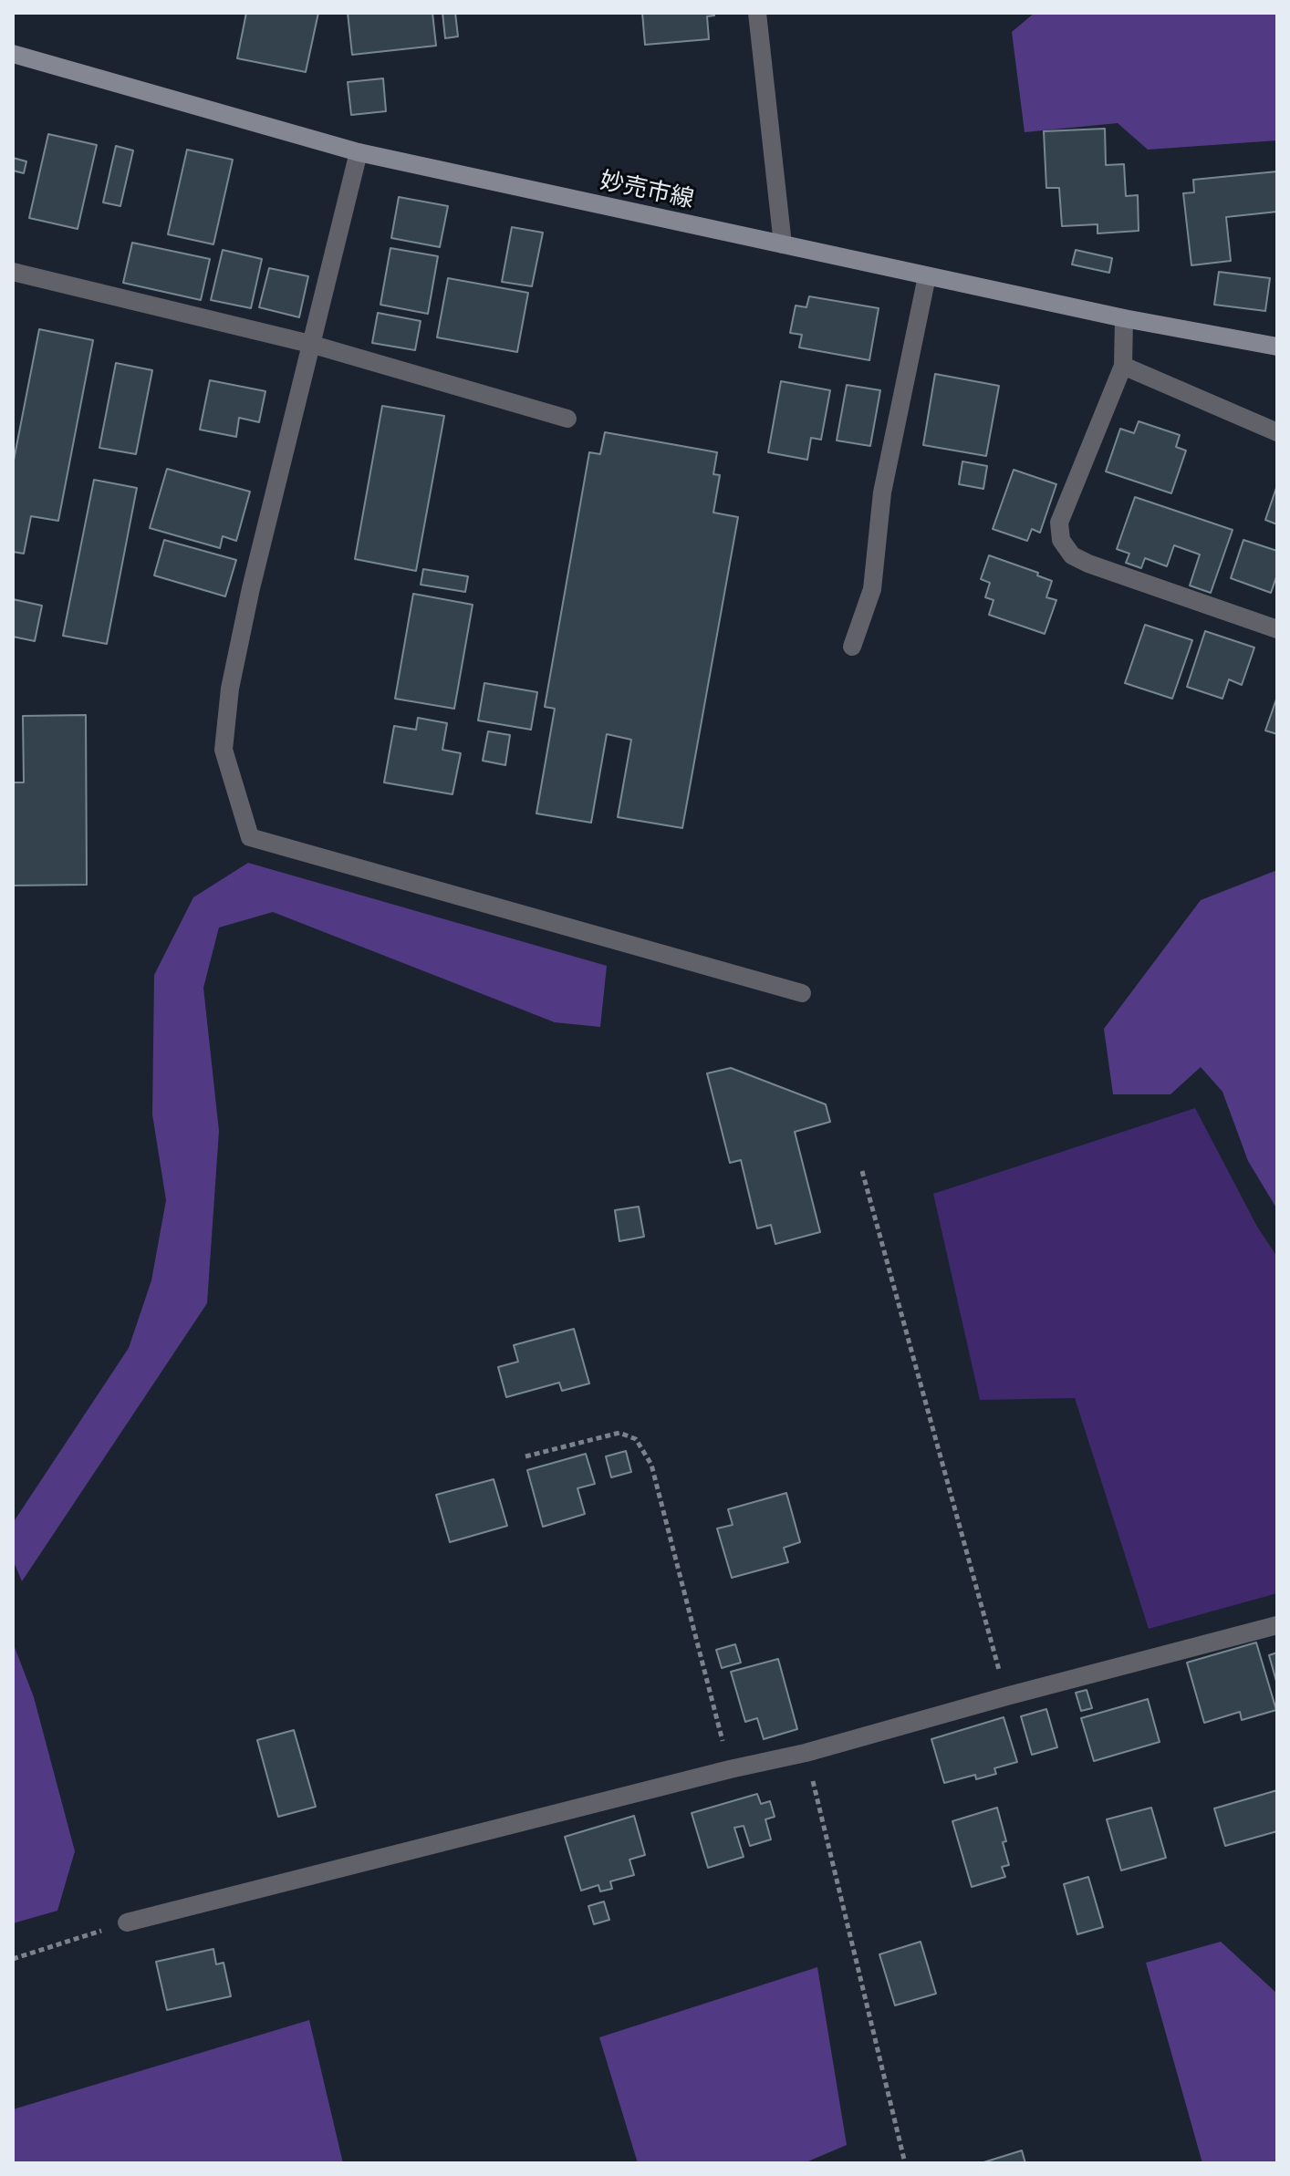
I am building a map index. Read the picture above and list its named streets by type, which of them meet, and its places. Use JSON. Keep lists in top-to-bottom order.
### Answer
{
  "streets": {
    "main road": ["妙売市線"]
  }
}
